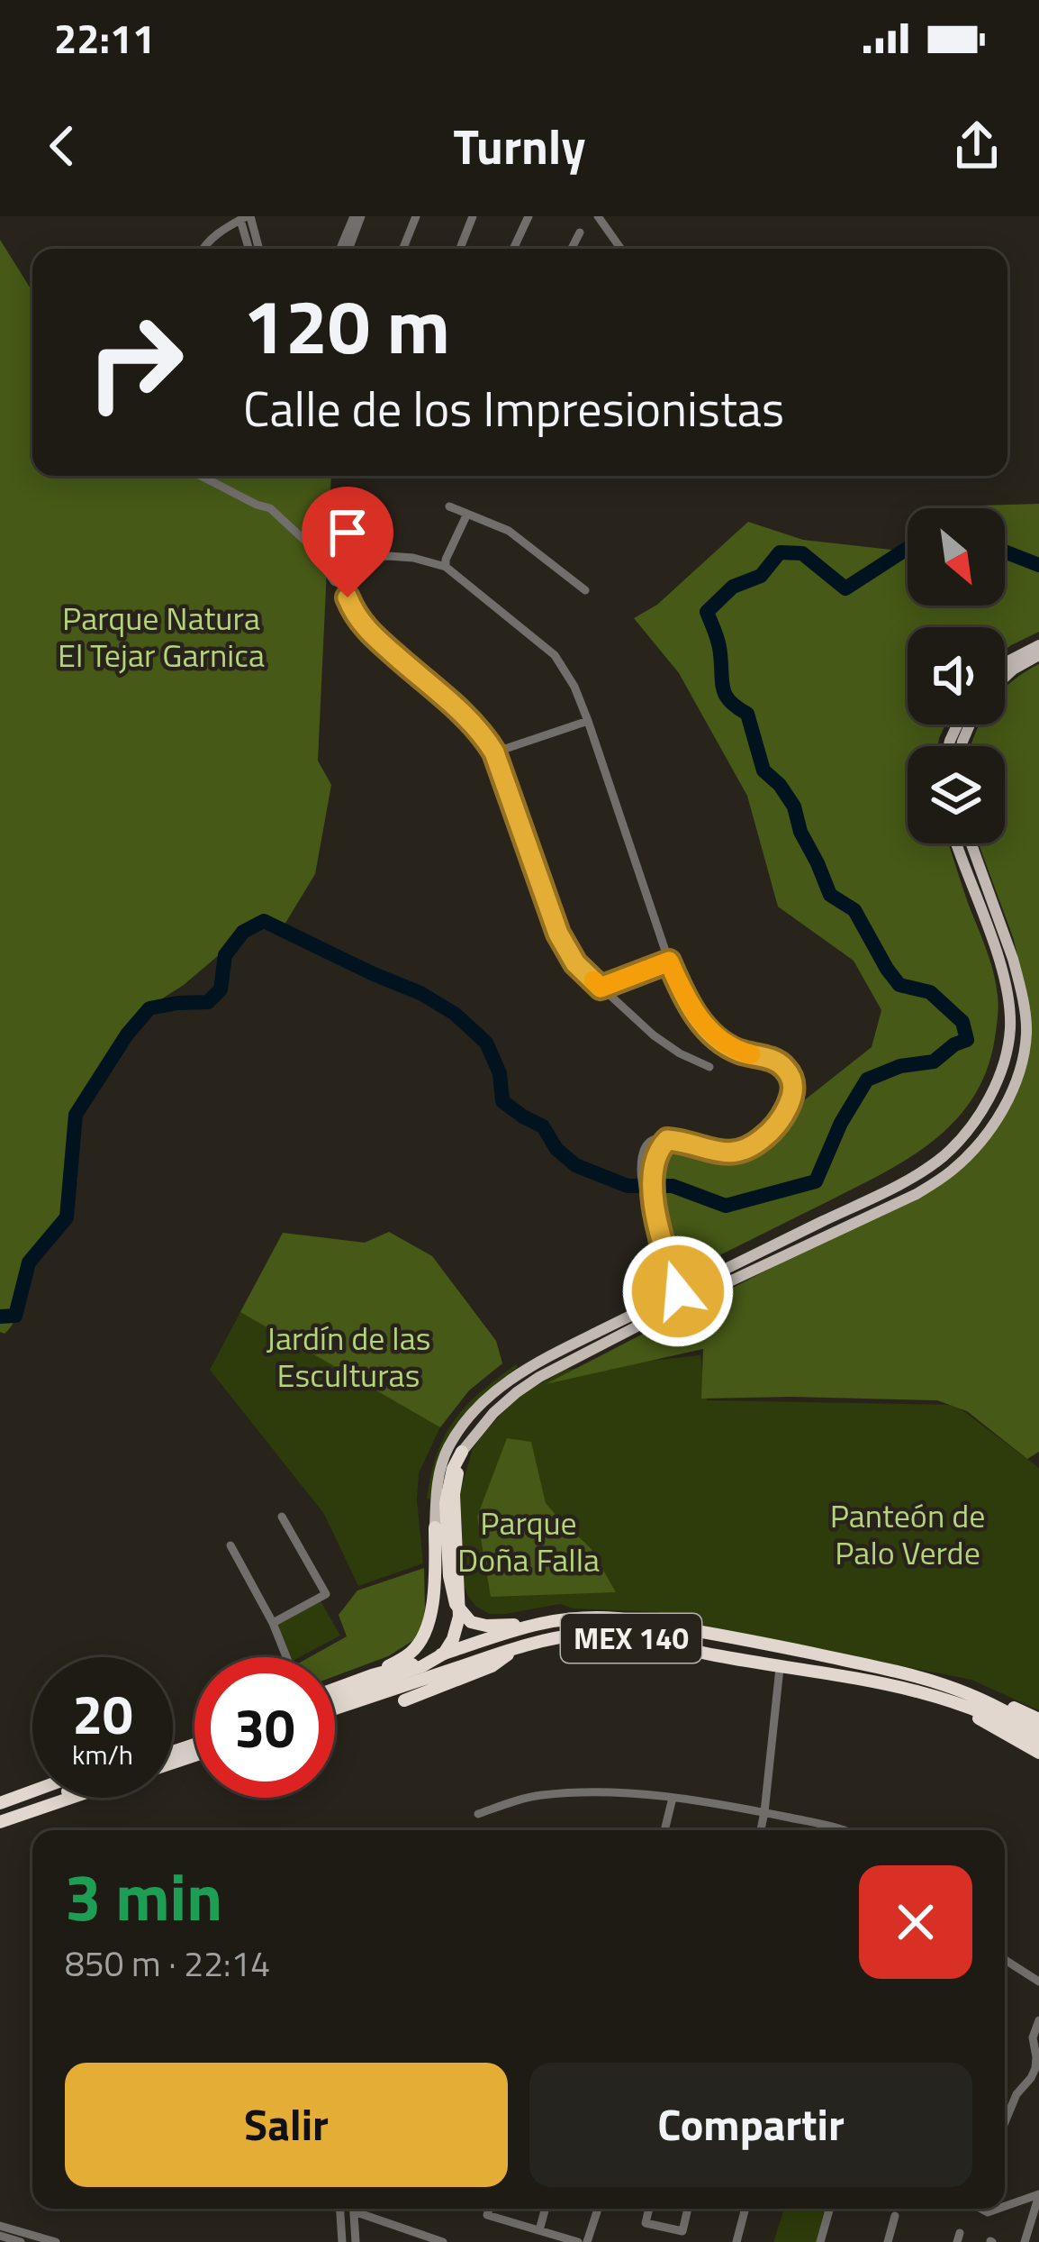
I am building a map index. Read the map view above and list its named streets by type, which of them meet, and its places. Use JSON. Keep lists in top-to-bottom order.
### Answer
{
  "streets": {
    "highway": ["MEX 140"]
  },
  "parks": [
    "Parque Natura El Tejar Garnica",
    "Jardín de las Esculturas",
    "Panteón de Palo Verde",
    "Parque Doña Falla"
  ],
  "north": "bottom right",
  "page": {
    "status": "22:11",
    "header": "Turnly",
    "turn": ["120 m", "Calle de los Impresionistas"],
    "speed": "20 km/h",
    "limit": "30",
    "heading": ["3 min", "850 m · 22:14"],
    "buttons": ["Salir", "Compartir"]
  }
}
